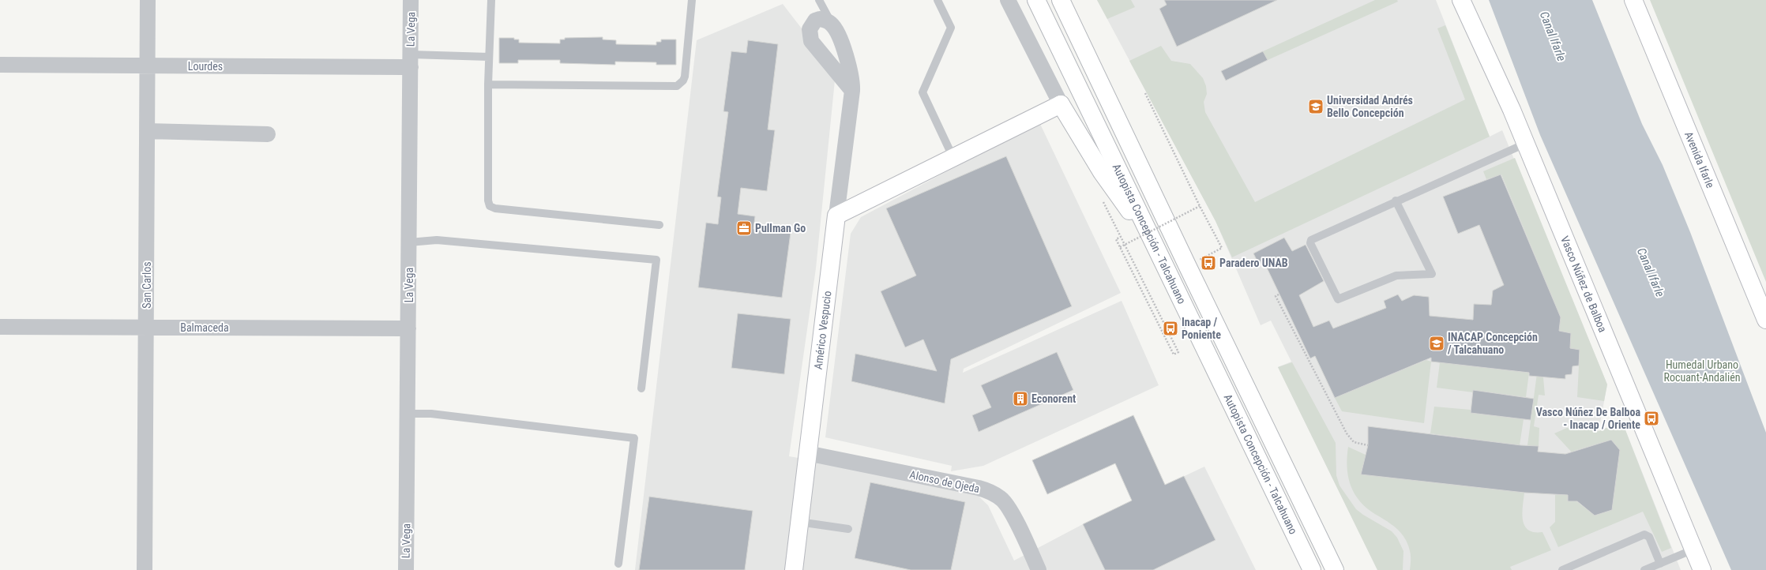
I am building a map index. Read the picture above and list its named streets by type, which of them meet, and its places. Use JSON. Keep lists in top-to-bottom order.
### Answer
{
  "streets": {
    "street": [
      "La Vega",
      "Lourdes",
      "Avenida Ifarle",
      "Autopista Concepción - Talcahuano",
      "Vasco Núñez de Balboa",
      "San Carlos",
      "Balmaceda",
      "Américo Vespucio",
      "Alonso de Ojeda"
    ]
  },
  "crossings": [
    ["La Vega", "Lourdes"],
    ["La Vega", "Balmaceda"],
    ["Lourdes", "San Carlos"],
    ["San Carlos", "Balmaceda"],
    ["Américo Vespucio", "Alonso de Ojeda"]
  ],
  "water": ["Canal Ifarle"],
  "parks": ["Humedal Urbano Rocuant-Andalién"],
  "places": {
    "school or university": ["Universidad Andrés Bello Concepción", "INACAP Concepción / Talcahuano"],
    "office": ["Pullman Go"],
    "bus stop": ["Paradero UNAB", "Inacap / Poniente", "Vasco Núñez De Balboa - Inacap / Oriente"],
    "building": ["Econorent"]
  }
}
